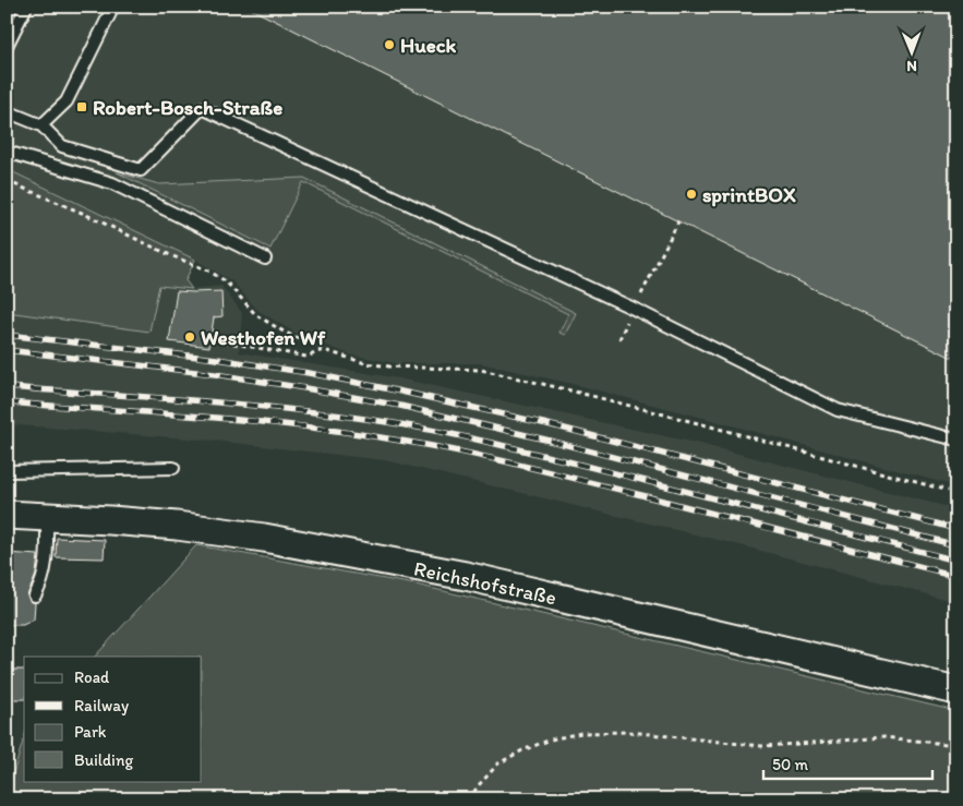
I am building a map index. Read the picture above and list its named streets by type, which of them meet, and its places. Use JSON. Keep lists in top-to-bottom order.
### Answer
{
  "streets": {
    "street": ["Reichshofstraße"]
  },
  "places": {
    "other": ["Hueck", "sprintBOX", "Westhofen Wf"],
    "transit": ["Robert-Bosch-Straße"]
  },
  "legend": [
    "Road",
    "Railway",
    "Park",
    "Building"
  ],
  "scale_bar": "50 m",
  "north": "bottom"
}
